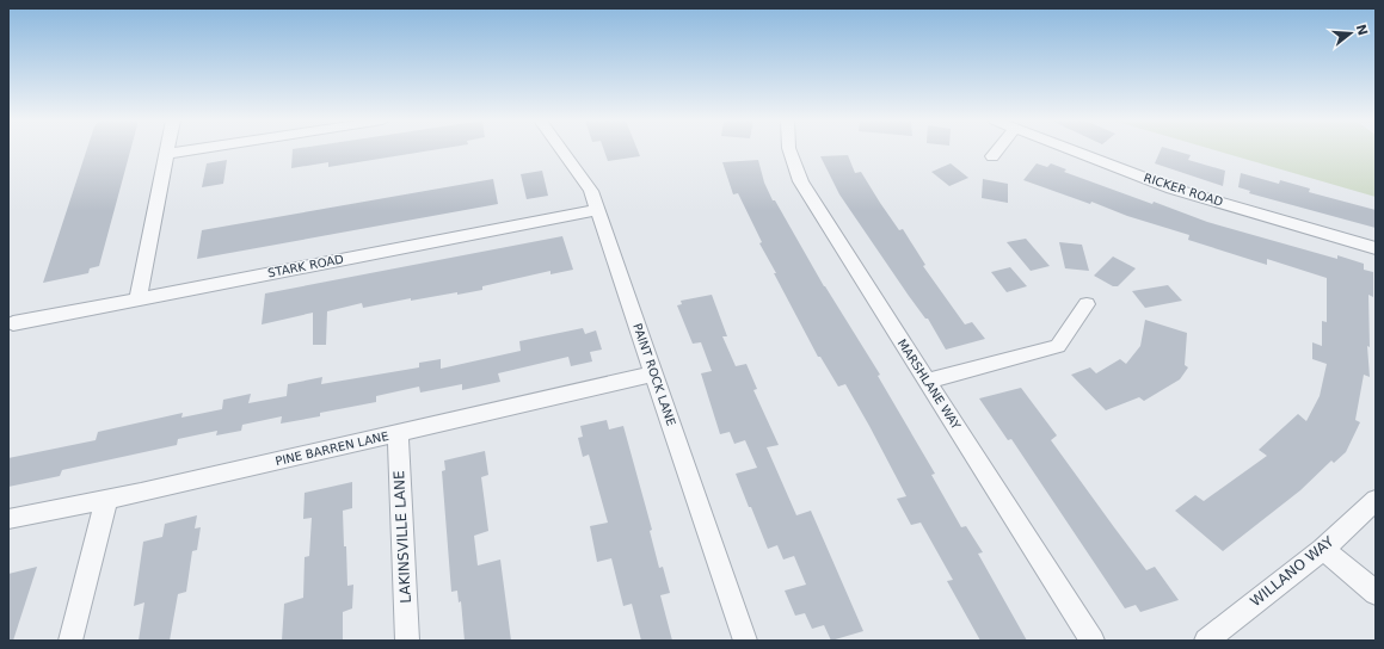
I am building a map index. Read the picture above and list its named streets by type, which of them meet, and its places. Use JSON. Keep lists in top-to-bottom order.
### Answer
{
  "streets": {
    "street": [
      "RICKER ROAD",
      "STARK ROAD",
      "PAINT ROCK LANE",
      "MARSHLANE WAY",
      "PINE BARREN LANE",
      "LAKINSVILLE LANE",
      "WILLANO WAY"
    ]
  },
  "crossings": [
    ["STARK ROAD", "PAINT ROCK LANE"],
    ["PAINT ROCK LANE", "PINE BARREN LANE"],
    ["PINE BARREN LANE", "LAKINSVILLE LANE"]
  ],
  "north": "right"
}
